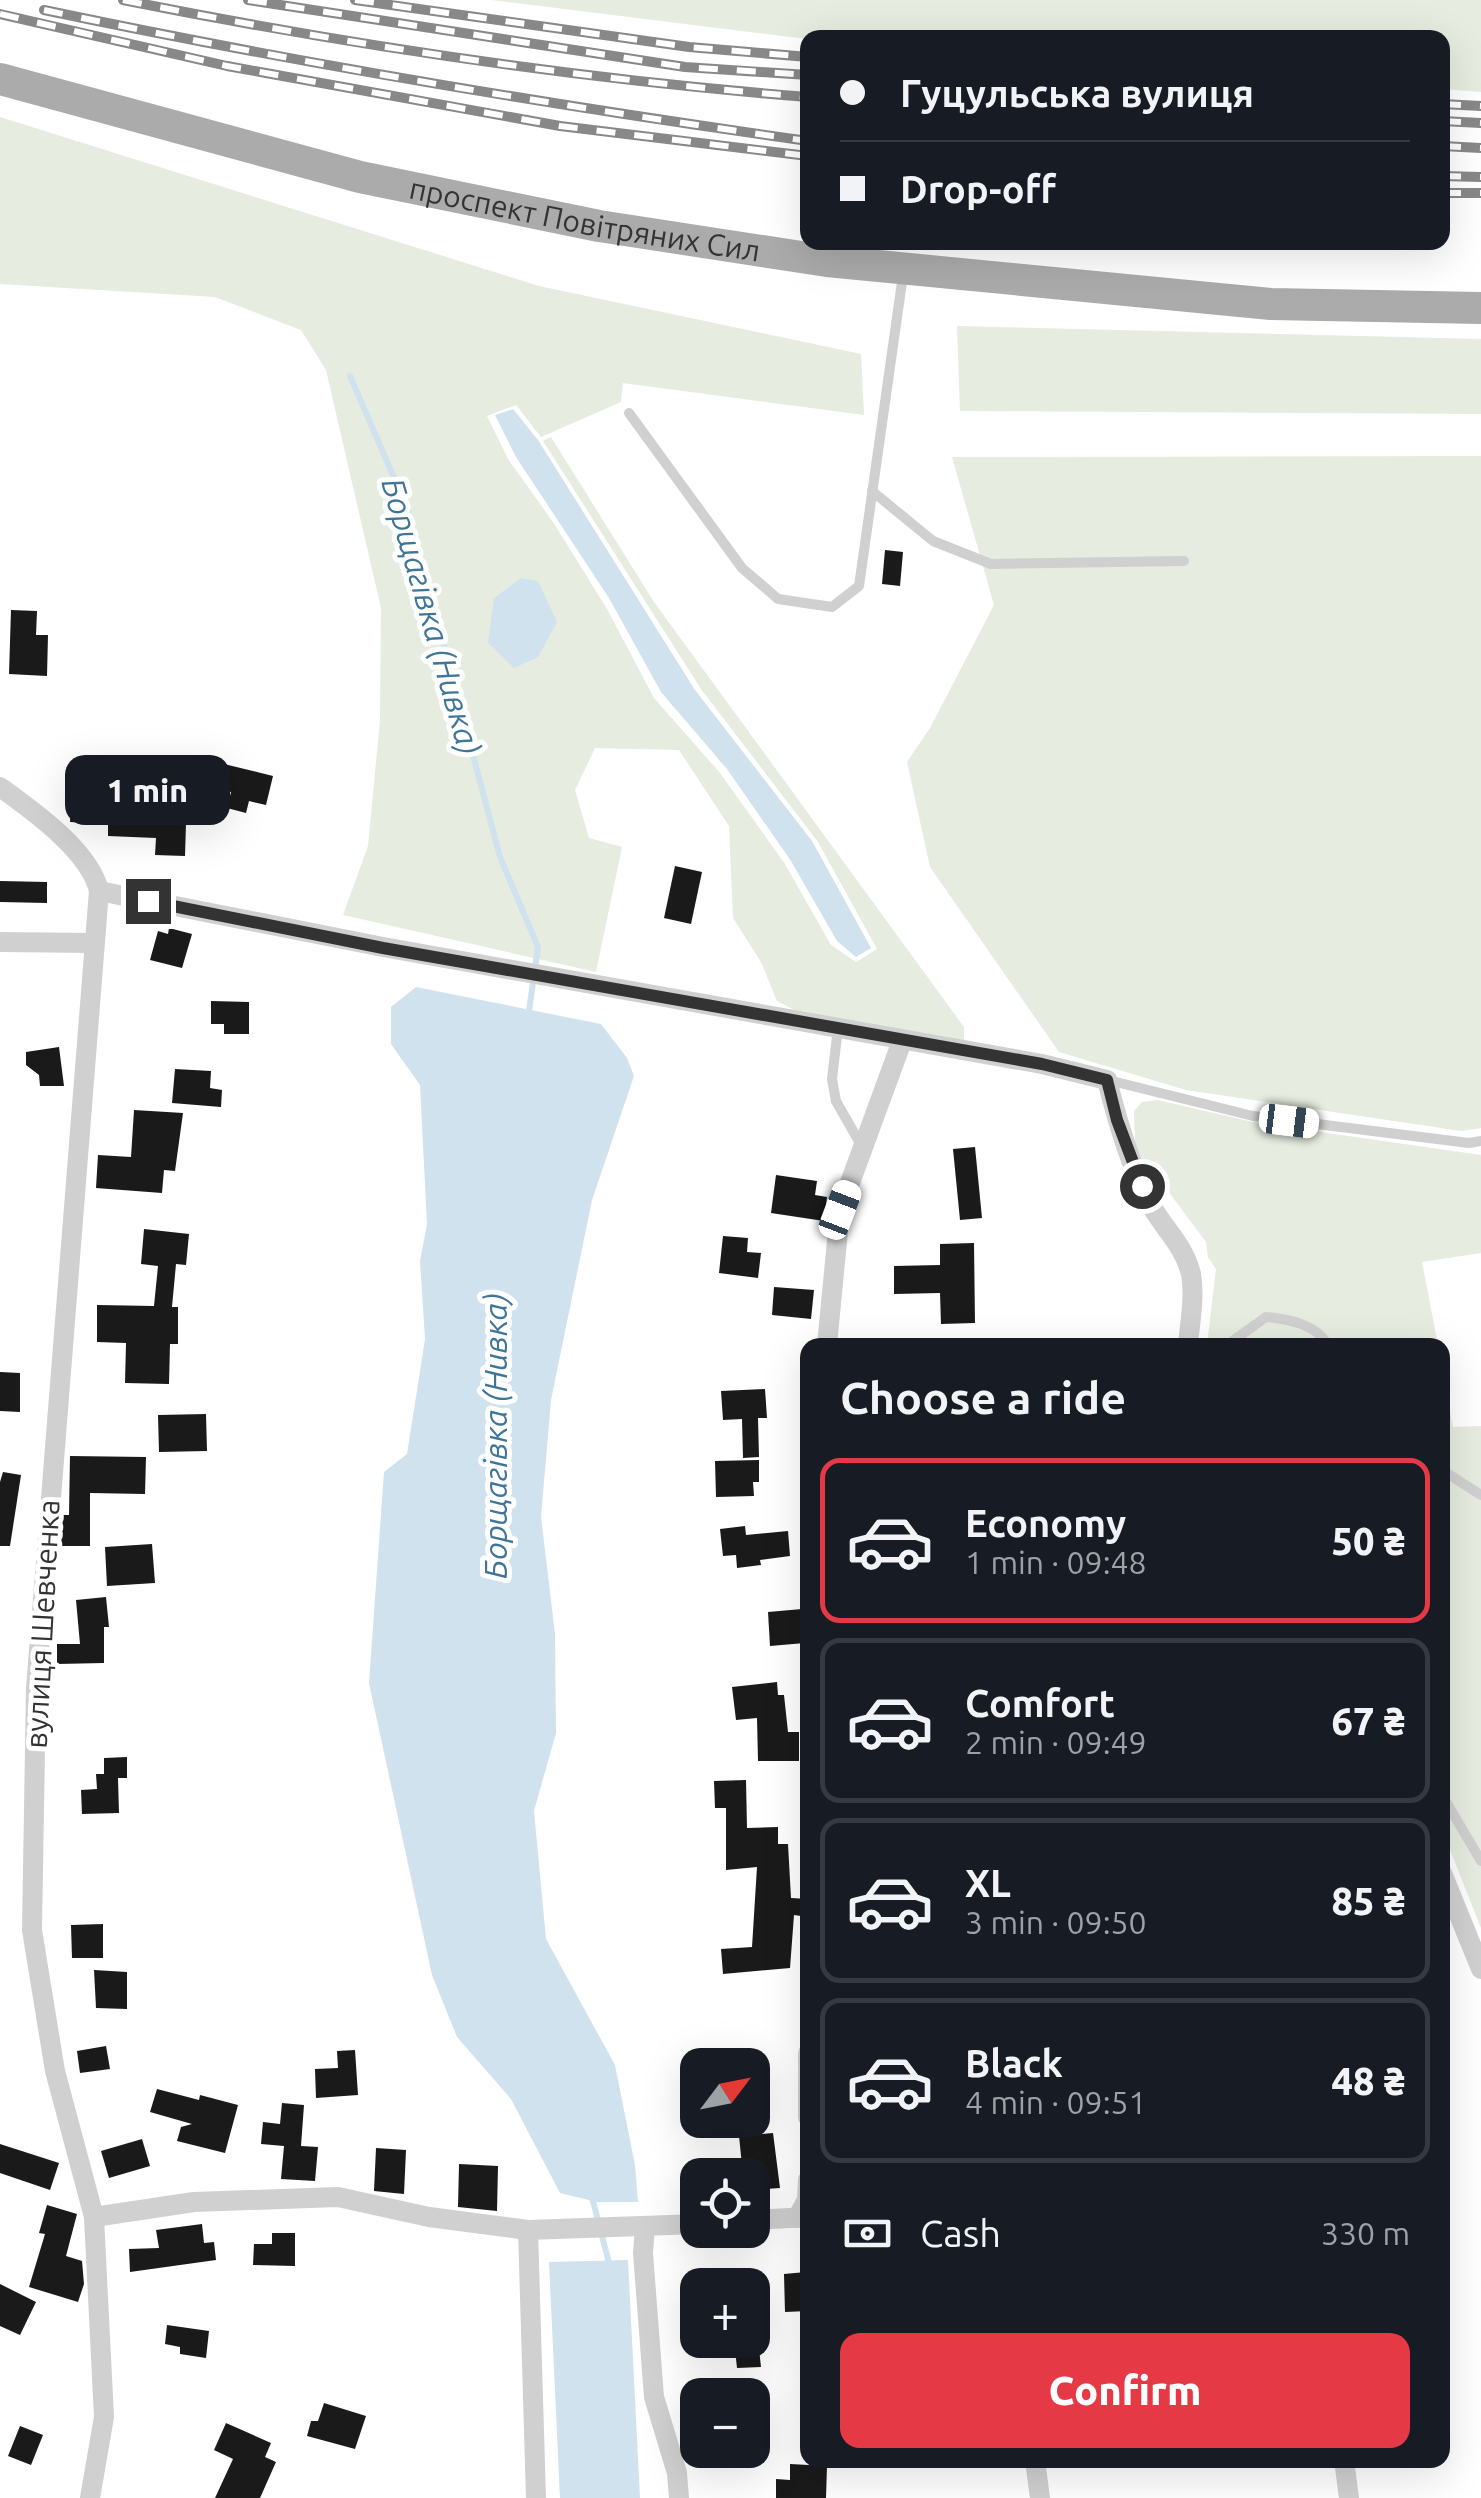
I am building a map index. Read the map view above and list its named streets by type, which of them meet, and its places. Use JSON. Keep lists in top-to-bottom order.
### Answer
{
  "streets": {
    "main road": ["проспект Повітряних Сил"],
    "street": ["вулиця Шевченка"]
  },
  "water": ["Борщагівка (Нивка)"],
  "north": "top right",
  "page": {
    "banner": ["Гуцульська вулиця", "Drop-off"],
    "bubble": "1 min",
    "heading": "Choose a ride",
    "list": [
      {
        "name": "Economy",
        "note": "1 min · 09:48",
        "value": "50 ₴"
      },
      {
        "name": "Comfort",
        "note": "2 min · 09:49",
        "value": "67 ₴"
      },
      {
        "name": "XL",
        "note": "3 min · 09:50",
        "value": "85 ₴"
      },
      {
        "name": "Black",
        "note": "4 min · 09:51",
        "value": "48 ₴"
      }
    ],
    "map_buttons": ["+", "−"],
    "pay": ["Cash", "330 m"],
    "buttons": "Confirm"
  }
}
